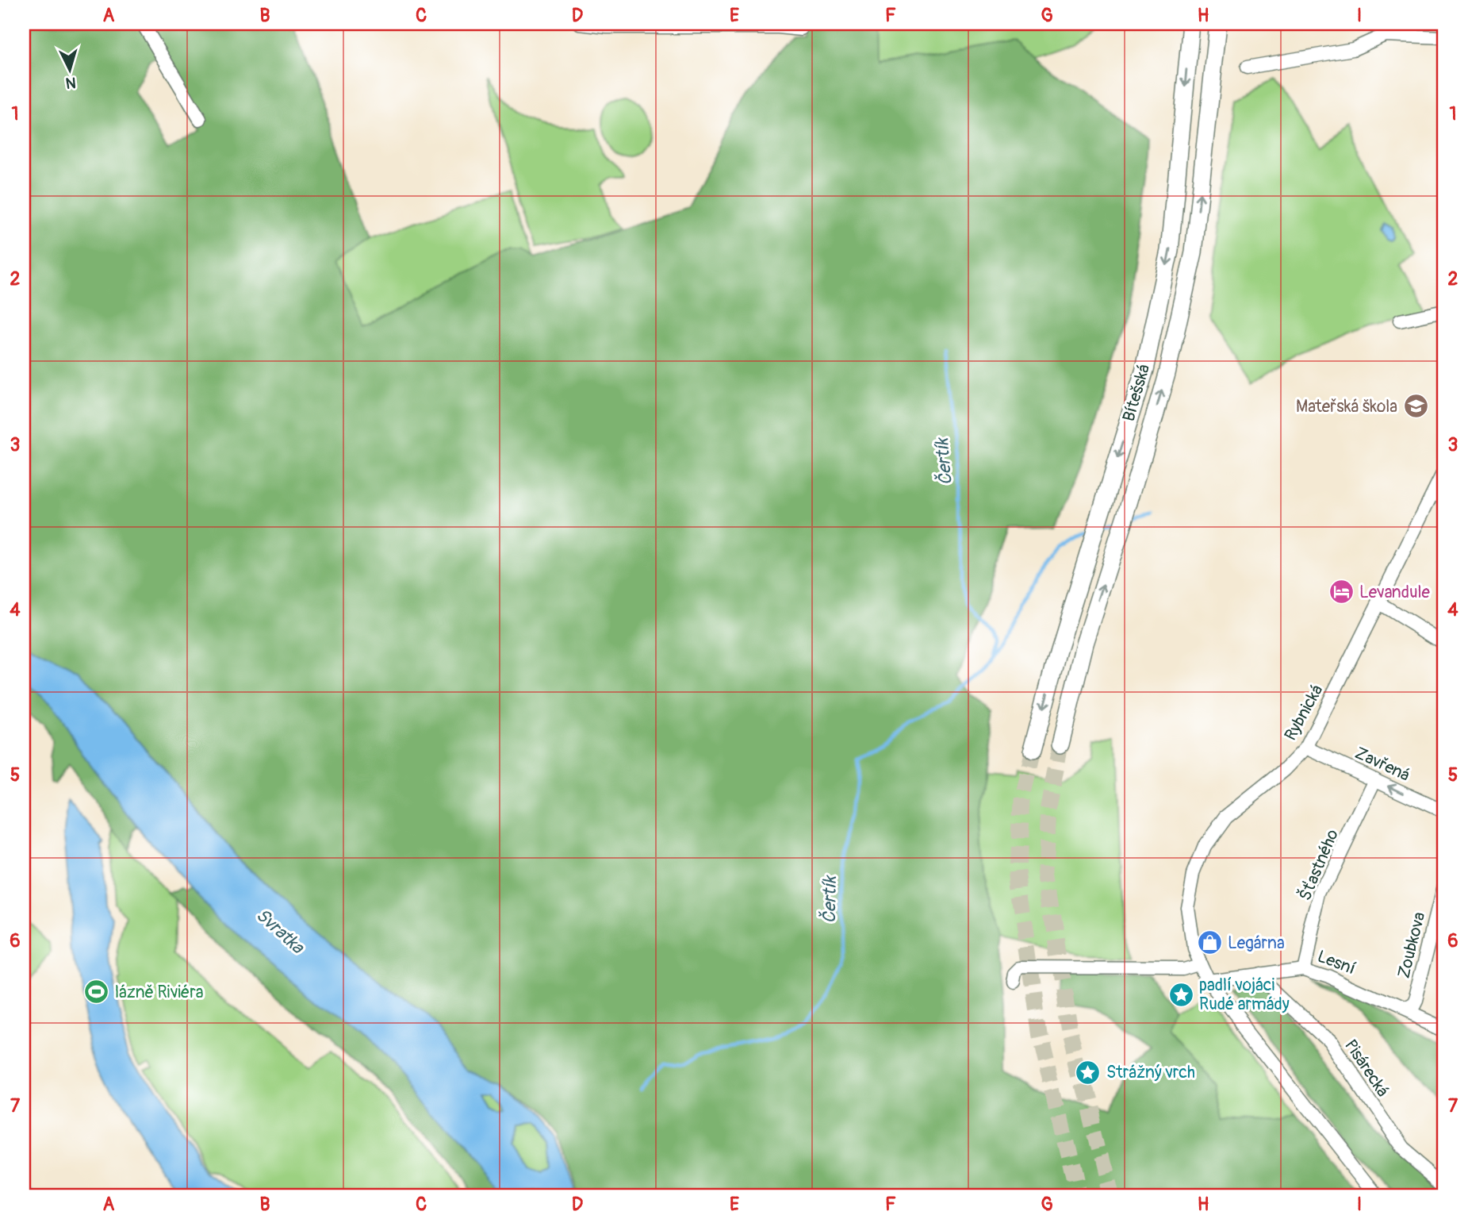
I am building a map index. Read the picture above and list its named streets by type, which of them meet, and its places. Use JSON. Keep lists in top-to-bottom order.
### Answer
{
  "streets": {
    "highway": ["Bítešská"],
    "street": [
      "Rybnická",
      "Zavřená",
      "Šťastného",
      "Zoubkova",
      "Lesní",
      "Pisárecká"
    ]
  },
  "crossings": [
    ["Rybnická", "Zavřená"],
    ["Rybnická", "Lesní"],
    ["Zavřená", "Šťastného"],
    ["Šťastného", "Lesní"],
    ["Zoubkova", "Lesní"],
    ["Lesní", "Pisárecká"]
  ],
  "one_way": ["Zavřená"],
  "water": ["Čertík", "Svratka"],
  "places": {
    "school or university": ["Mateřská škola"],
    "hotel": ["Levandule"],
    "shop": ["Legárna"],
    "sports": ["lázně Riviéra"],
    "place": ["padlí vojáci Rudé armády", "Strážný vrch"]
  },
  "north": "bottom",
  "grid": {
    "columns": [
      "A",
      "B",
      "C",
      "D",
      "E",
      "F",
      "G",
      "H",
      "I"
    ],
    "rows": [
      "1",
      "2",
      "3",
      "4",
      "5",
      "6",
      "7"
    ]
  }
}
